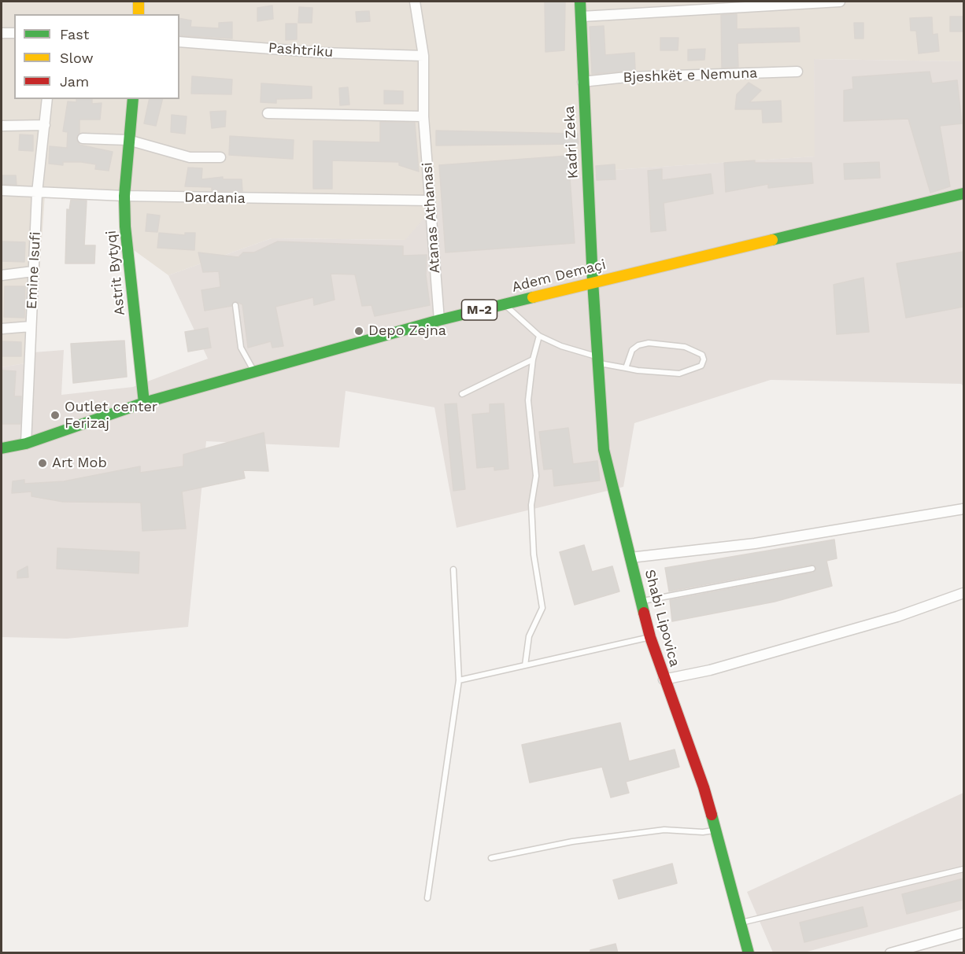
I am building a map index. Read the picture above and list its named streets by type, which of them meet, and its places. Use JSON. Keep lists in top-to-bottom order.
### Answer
{
  "streets": {
    "street": [
      "Pashtriku",
      "Bjeshkët e Nemuna",
      "Kadri Zeka",
      "Dardania",
      "Atanas Athanasi",
      "Emine Isufi",
      "Astrit Bytyqi",
      "Adem Demaçi",
      "M-2",
      "Shabi Lipovica"
    ]
  },
  "crossings": [
    ["Pashtriku", "Atanas Athanasi"],
    ["Bjeshkët e Nemuna", "Kadri Zeka"],
    ["Kadri Zeka", "Adem Demaçi"],
    ["Kadri Zeka", "Shabi Lipovica"],
    ["Dardania", "Atanas Athanasi"],
    ["Dardania", "Emine Isufi"],
    ["Dardania", "Astrit Bytyqi"],
    ["Atanas Athanasi", "Adem Demaçi"],
    ["Emine Isufi", "Adem Demaçi"],
    ["Astrit Bytyqi", "Adem Demaçi"],
    ["Adem Demaçi", "Shabi Lipovica"]
  ],
  "places": ["Depo Zejna", "Outlet center Ferizaj", "Art Mob"],
  "legend": ["Fast", "Slow", "Jam"]
}
